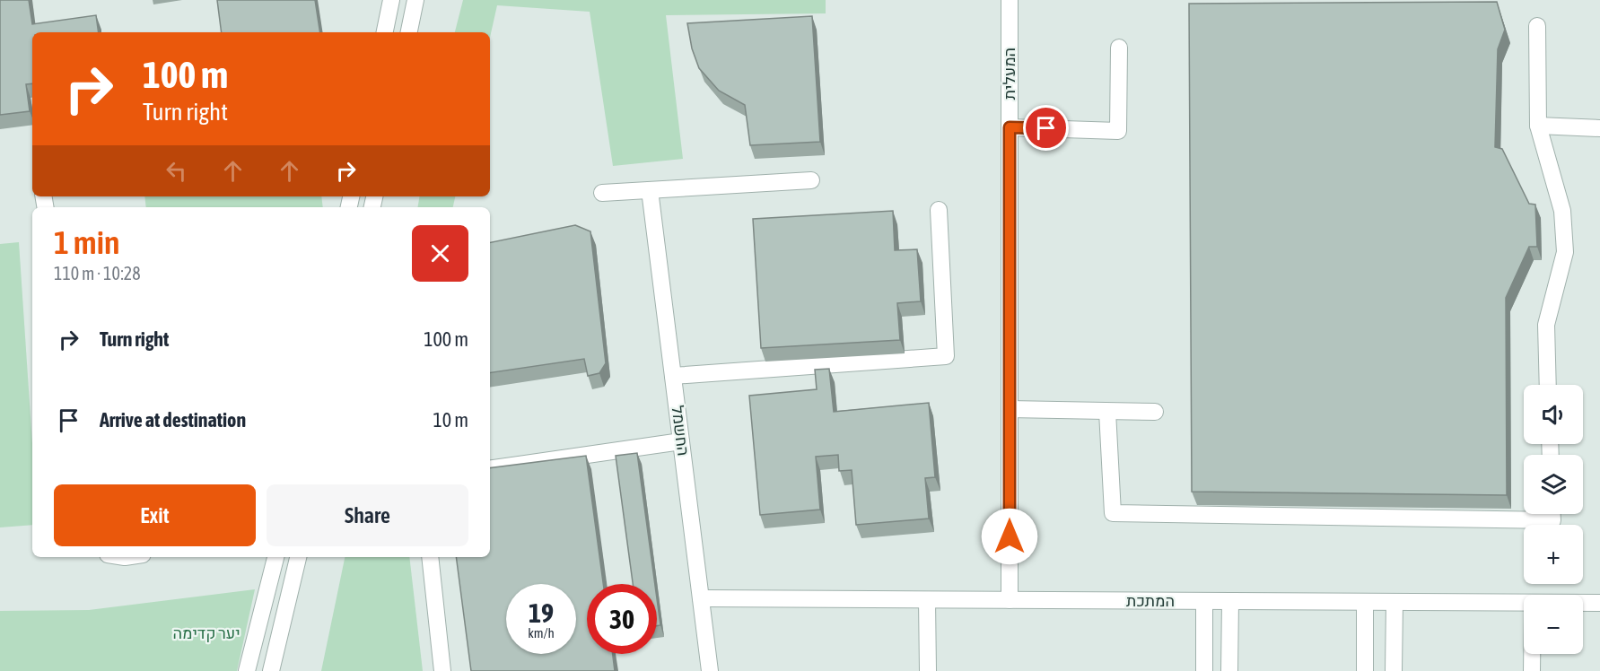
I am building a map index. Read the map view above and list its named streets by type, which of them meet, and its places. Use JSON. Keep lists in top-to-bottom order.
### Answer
{
  "streets": {
    "street": ["המעלית", "החשמל", "המתכת"]
  },
  "crossings": [
    ["המעלית", "המתכת"],
    ["החשמל", "המתכת"]
  ],
  "parks": ["יער קדימה"],
  "page": {
    "turn": ["100 m", "Turn right"],
    "heading": ["1 min", "110 m · 10:28"],
    "list": [
      {
        "name": "Turn right",
        "value": "100 m"
      },
      {
        "name": "Arrive at destination",
        "value": "10 m"
      }
    ],
    "map_buttons": ["+", "−"],
    "buttons": ["Exit", "Share"],
    "speed": "19 km/h",
    "limit": "30"
  }
}
